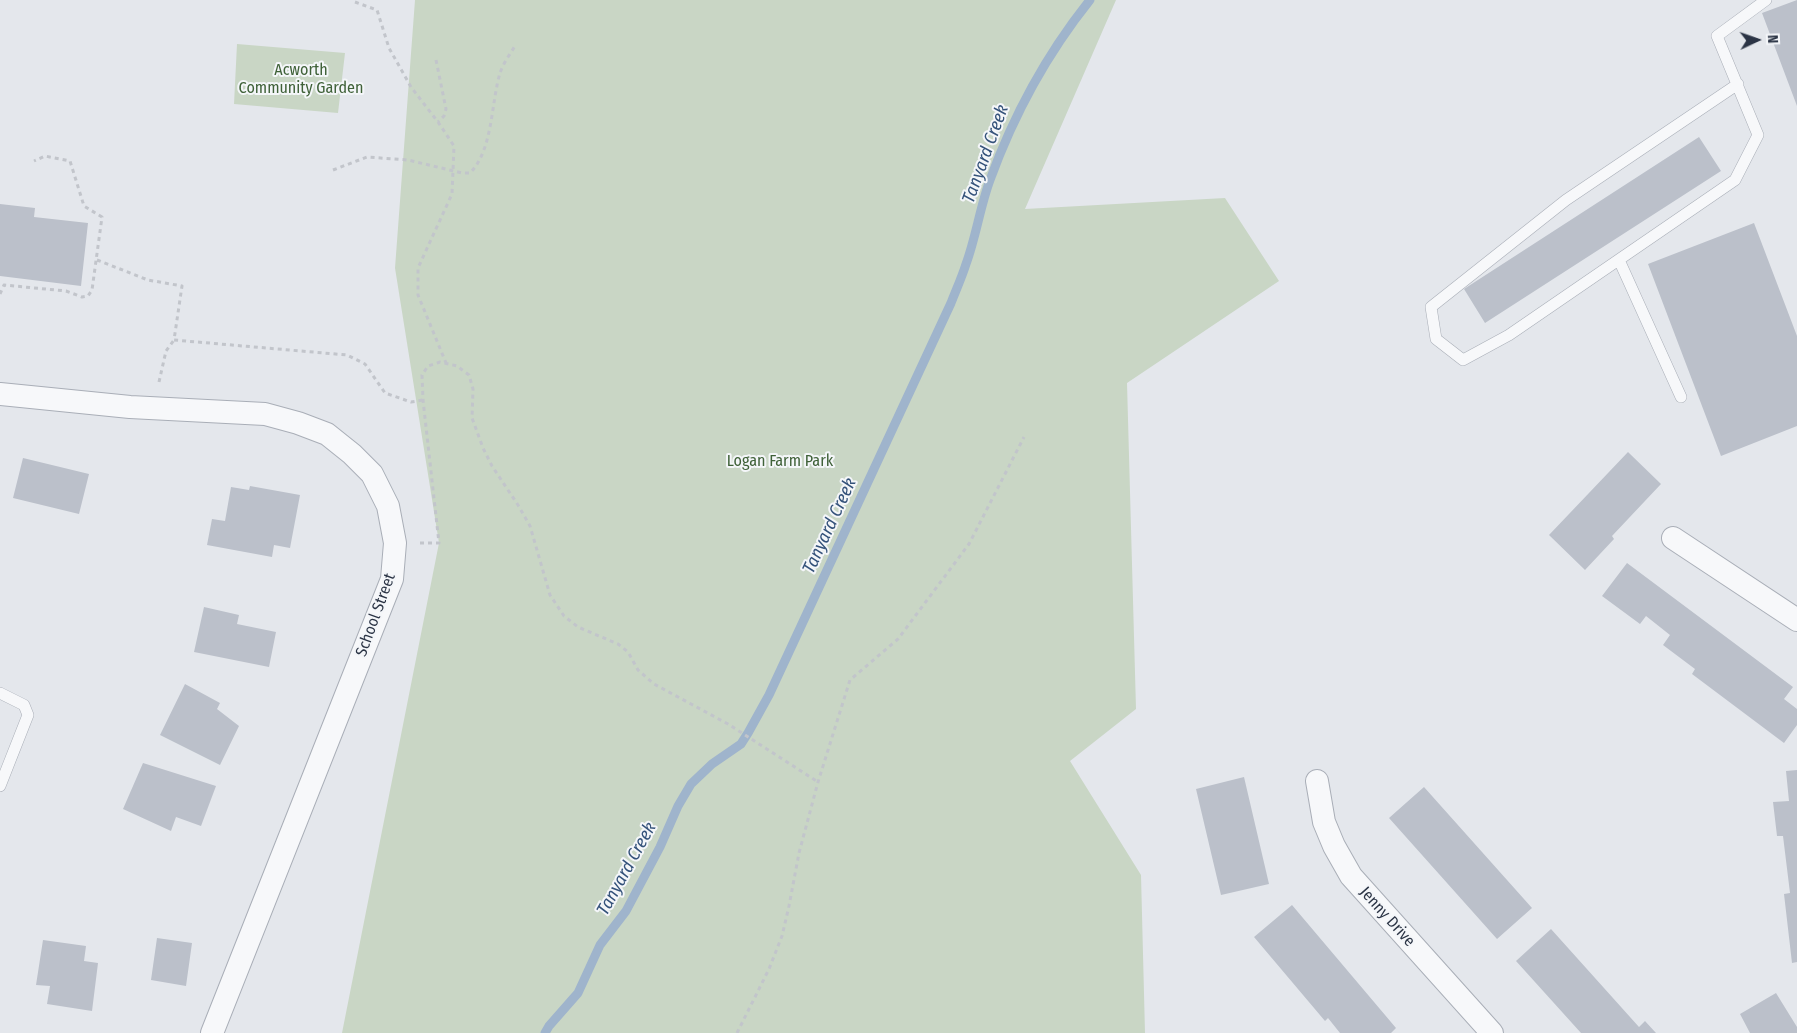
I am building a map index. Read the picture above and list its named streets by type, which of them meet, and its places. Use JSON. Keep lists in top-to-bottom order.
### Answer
{
  "streets": {
    "street": ["School Street", "Jenny Drive"]
  },
  "water": ["Tanyard Creek"],
  "parks": ["Acworth Community Garden", "Logan Farm Park"],
  "north": "right"
}
